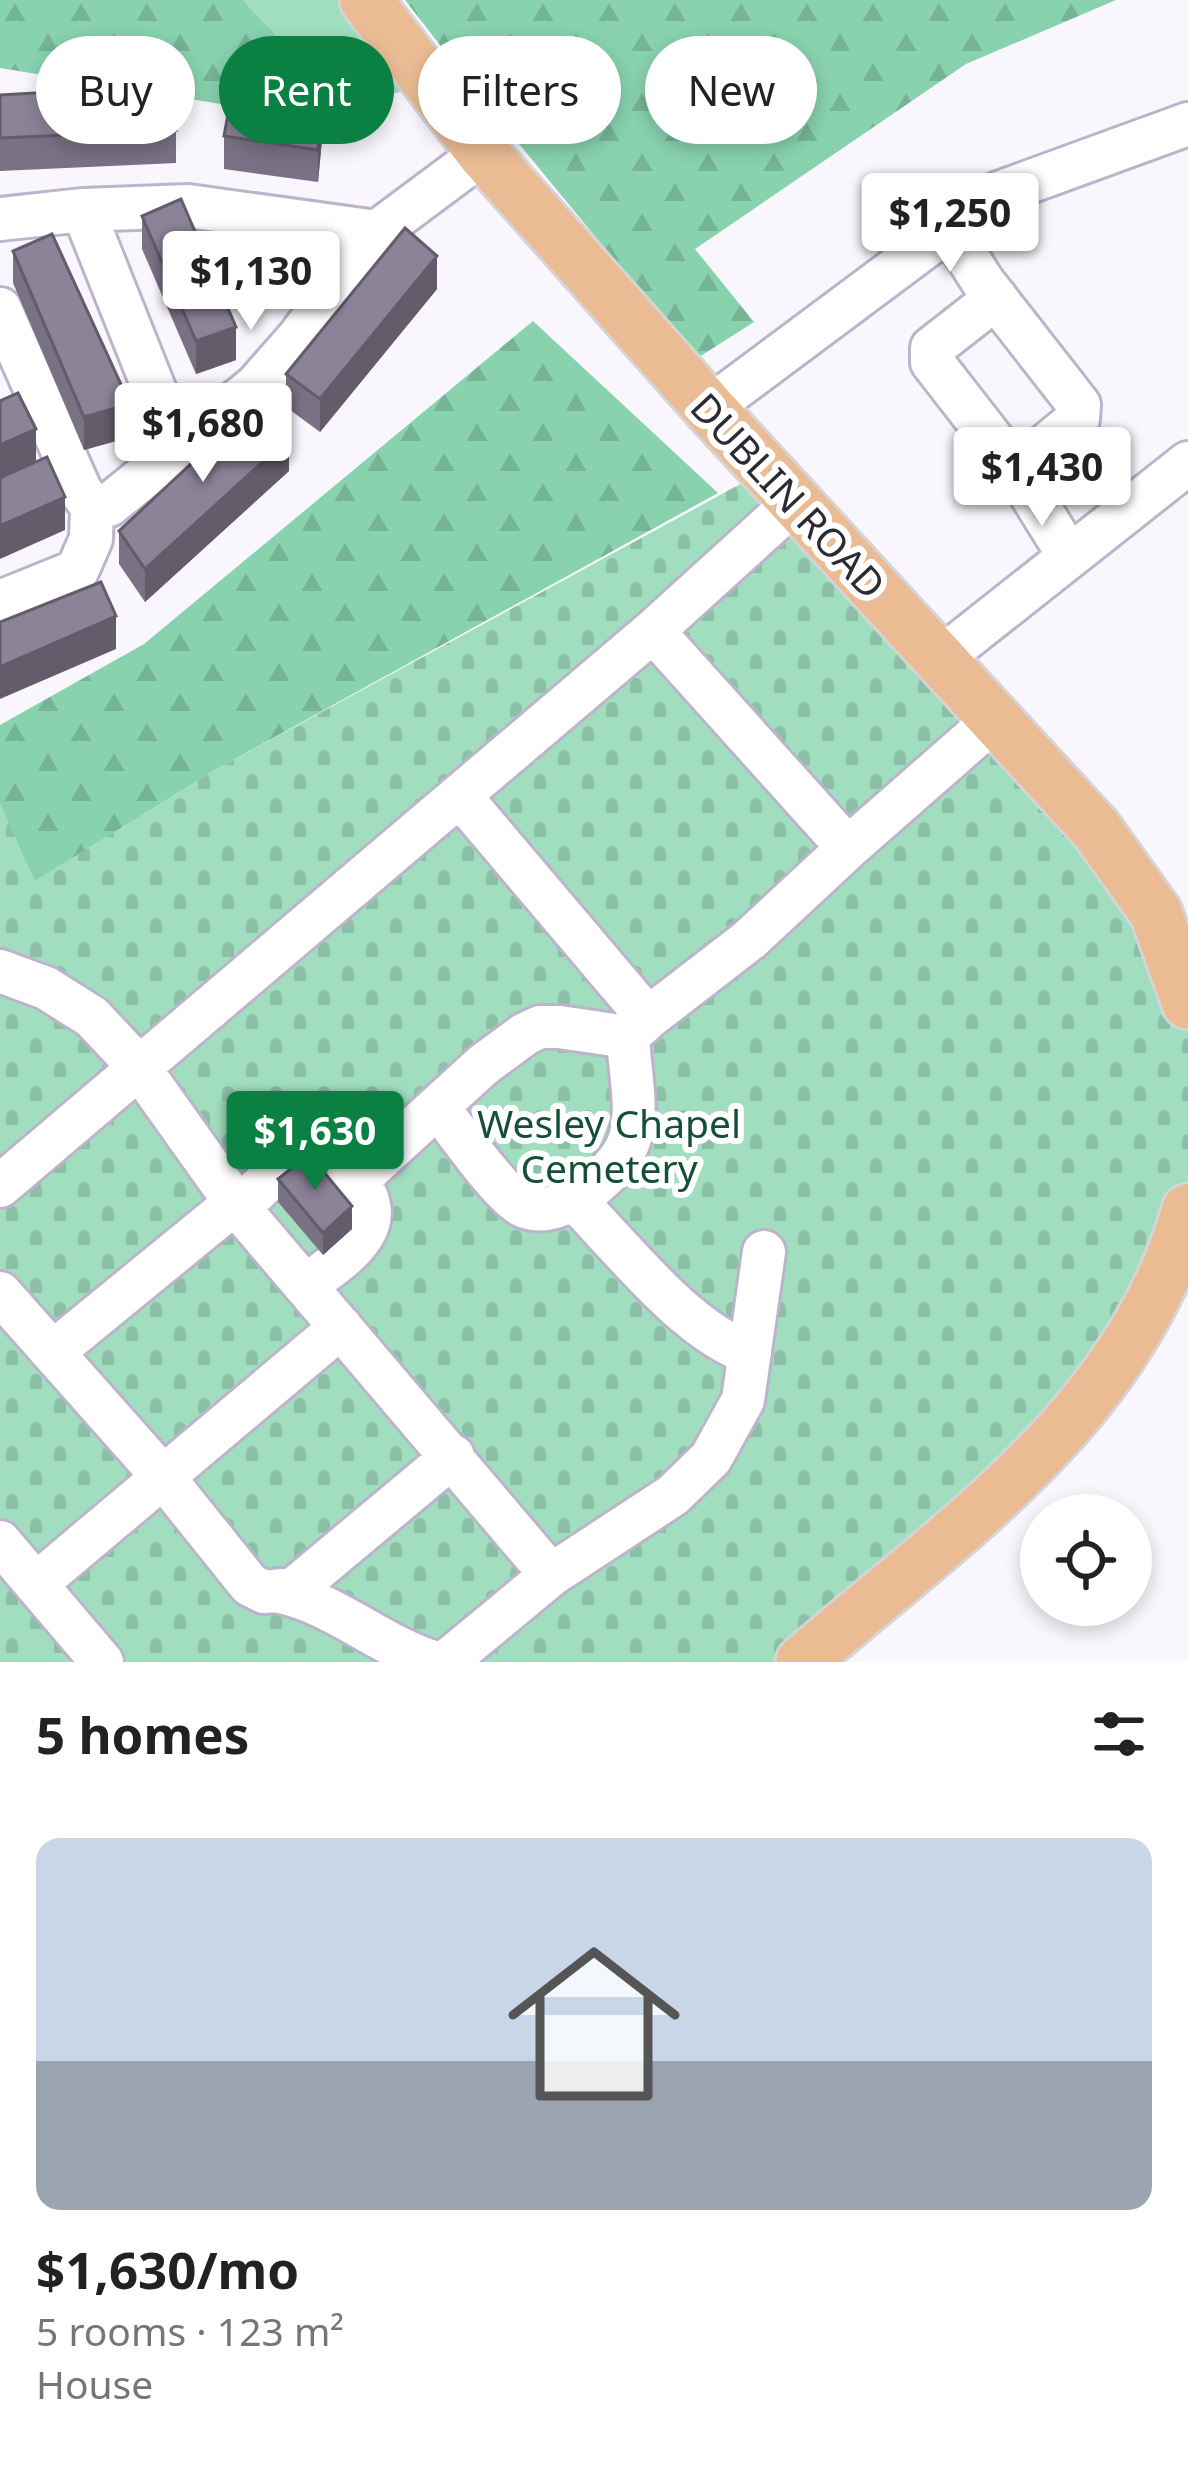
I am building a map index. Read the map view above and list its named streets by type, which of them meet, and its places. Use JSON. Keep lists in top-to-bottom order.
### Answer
{
  "streets": {
    "main road": ["DUBLIN ROAD"]
  },
  "parks": ["Wesley Chapel Cemetery"],
  "page": {
    "chip": [
      "Buy",
      "Rent",
      "Filters",
      "New"
    ],
    "price": [
      "$1,250",
      "$1,130",
      "$1,680",
      "$1,430",
      "$1,630"
    ],
    "heading": "5 homes",
    "list": [
      {
        "name": "$1,630/mo",
        "note": "5 rooms · 123 m² · House"
      }
    ]
  }
}
